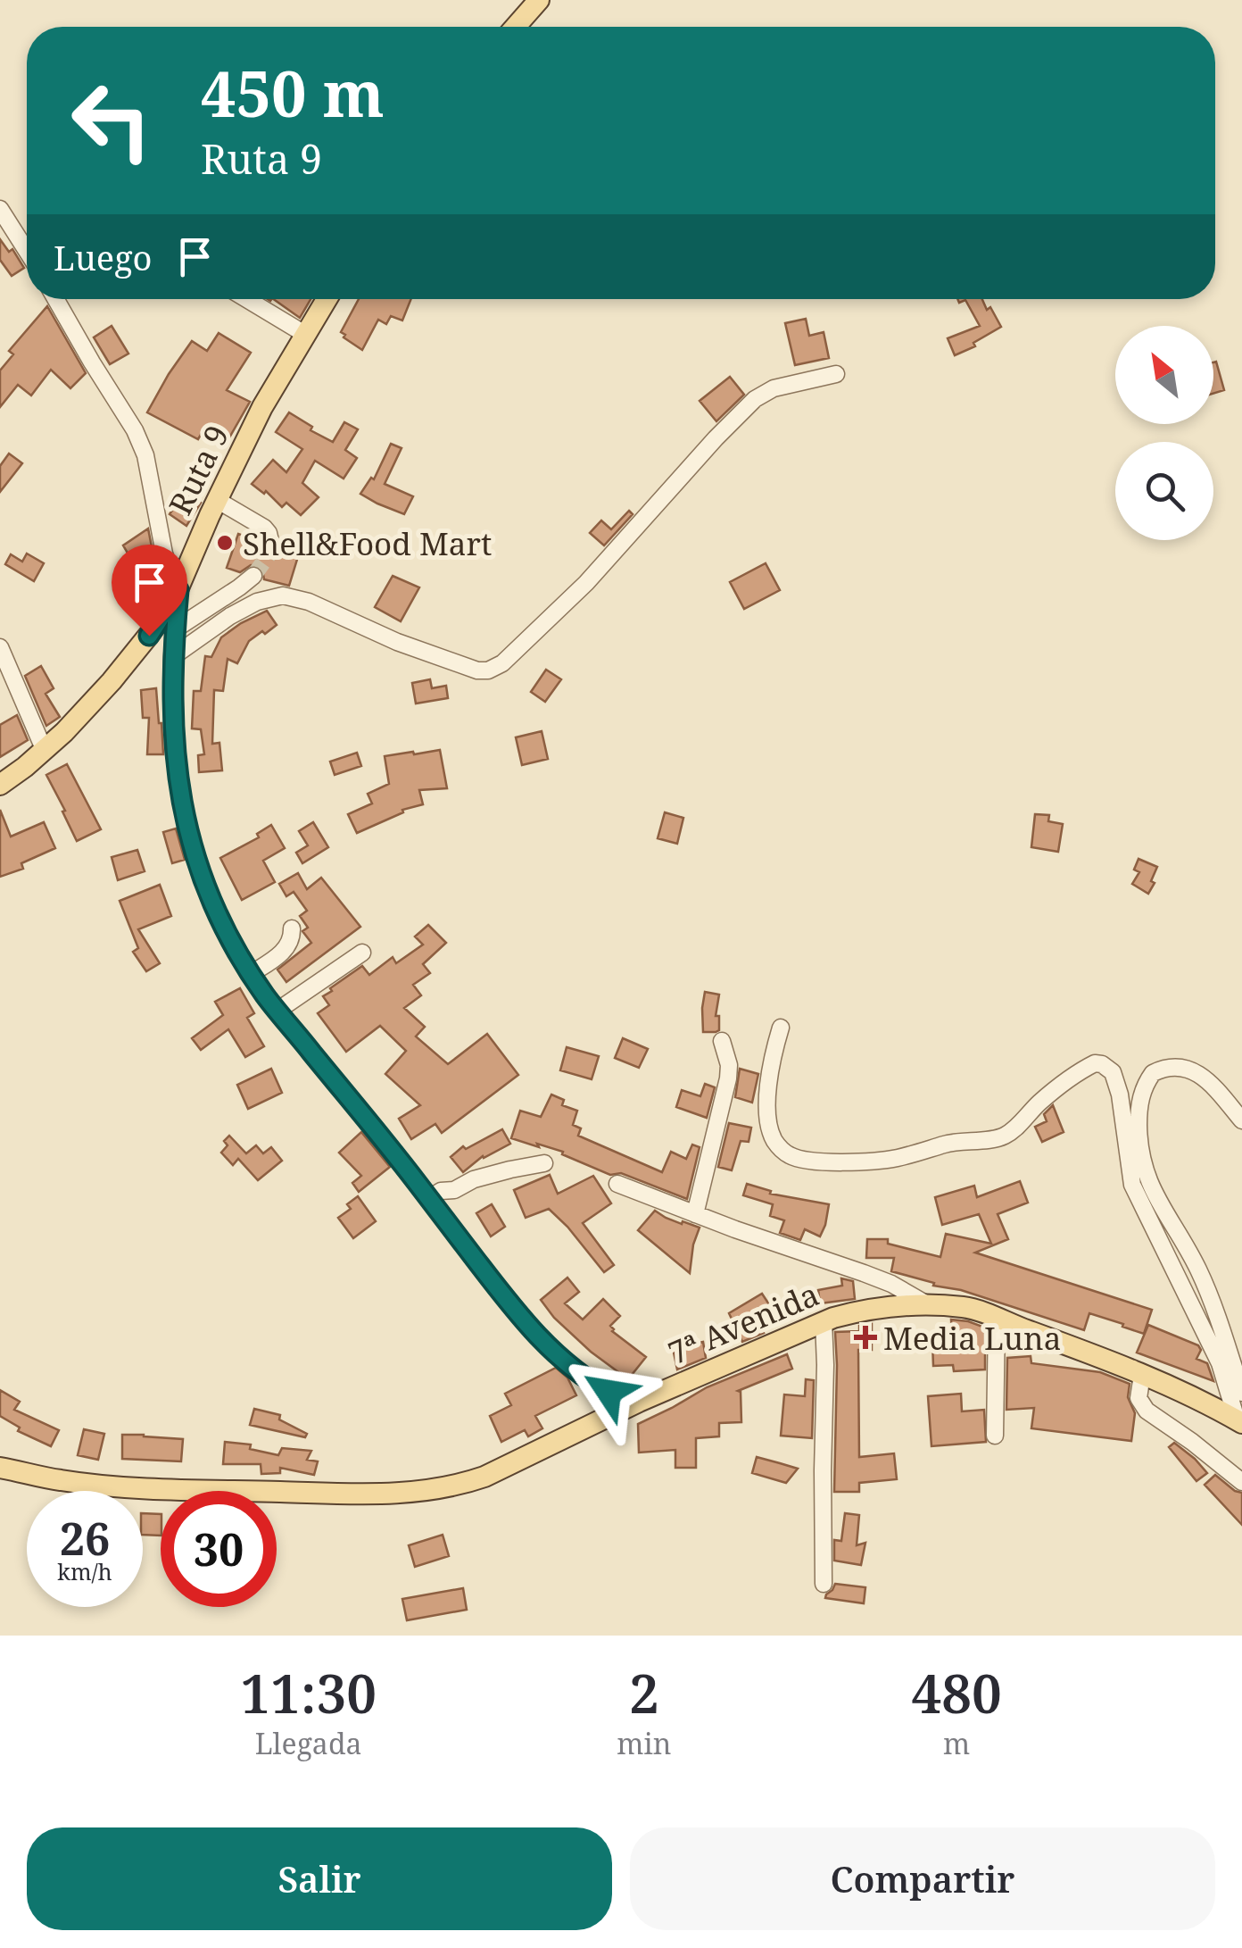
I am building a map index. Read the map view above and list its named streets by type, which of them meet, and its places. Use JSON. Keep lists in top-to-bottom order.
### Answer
{
  "streets": {
    "main road": ["Ruta 9", "7ª Avenida"]
  },
  "places": {
    "other": ["Shell&Food Mart"],
    "health": ["Media Luna"]
  },
  "north": "top left",
  "page": {
    "turn": ["450 m", "Ruta 9"],
    "then": "Luego",
    "speed": "26 km/h",
    "limit": "30",
    "eta": [
      "11:30",
      "Llegada",
      "2",
      "min",
      "480",
      "m"
    ],
    "buttons": ["Salir", "Compartir"]
  }
}
